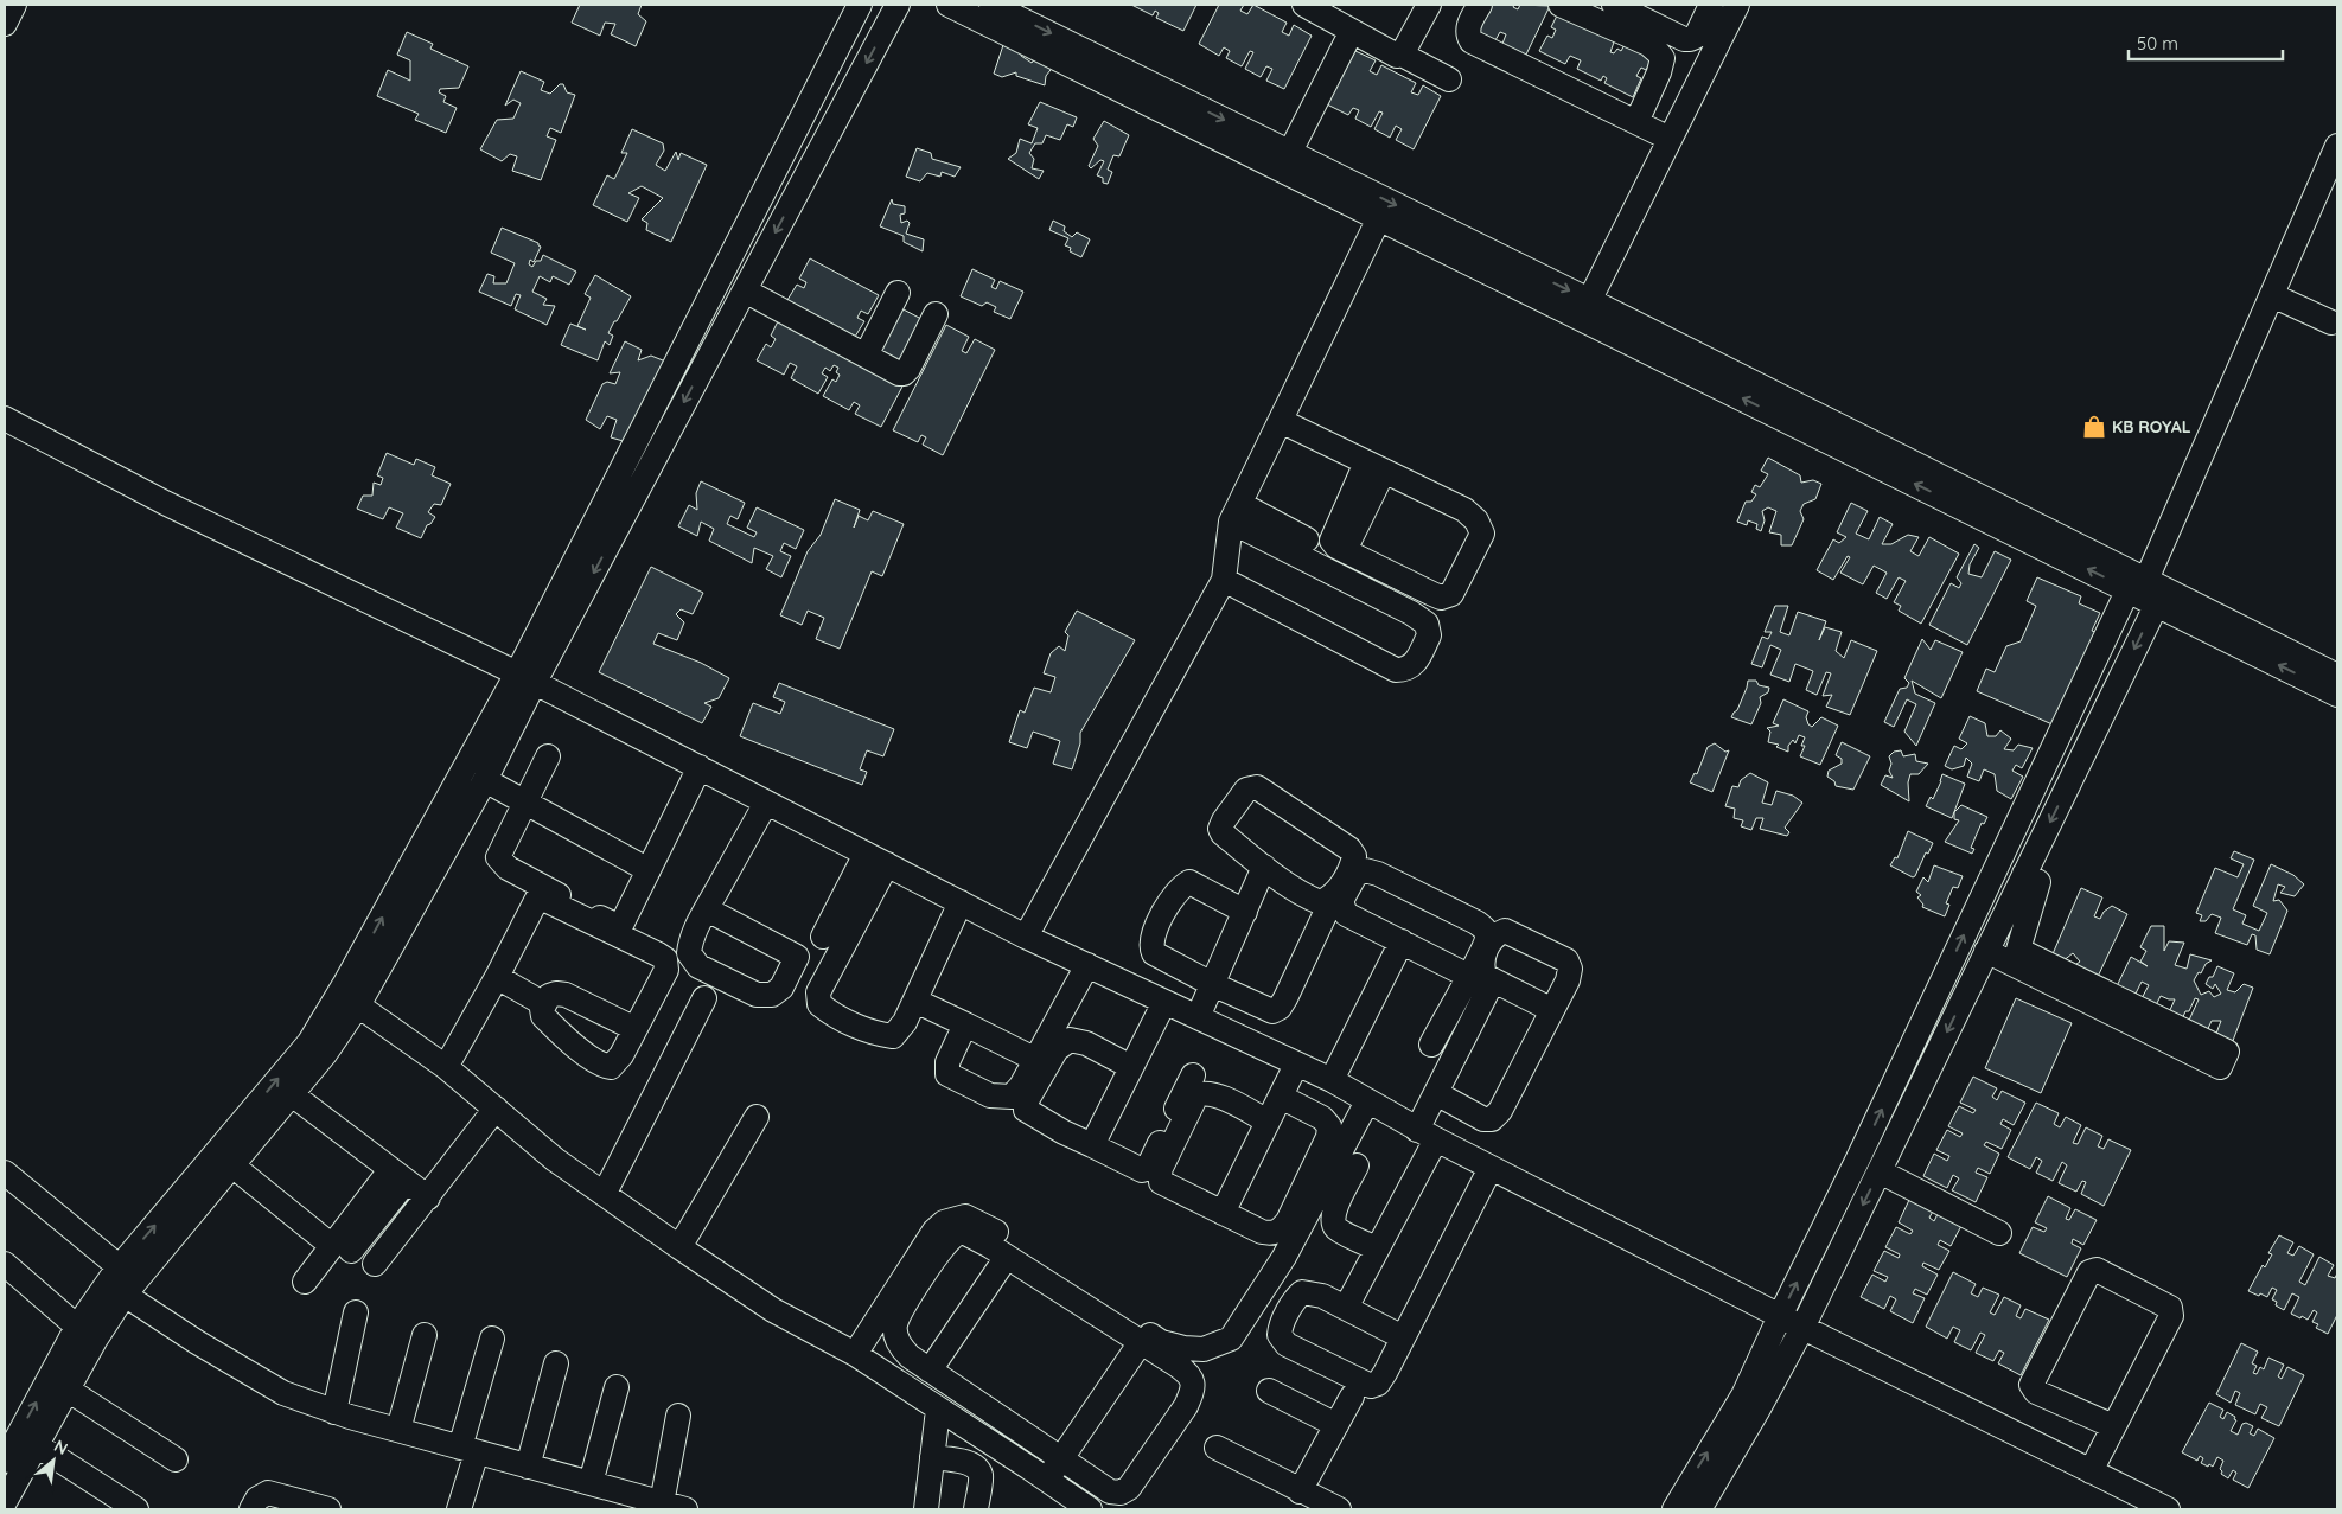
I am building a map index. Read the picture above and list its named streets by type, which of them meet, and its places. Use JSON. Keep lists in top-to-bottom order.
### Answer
{
  "places": {
    "shop": ["KB ROYAL"]
  },
  "scale_bar": "50 m",
  "north": "top right"
}
